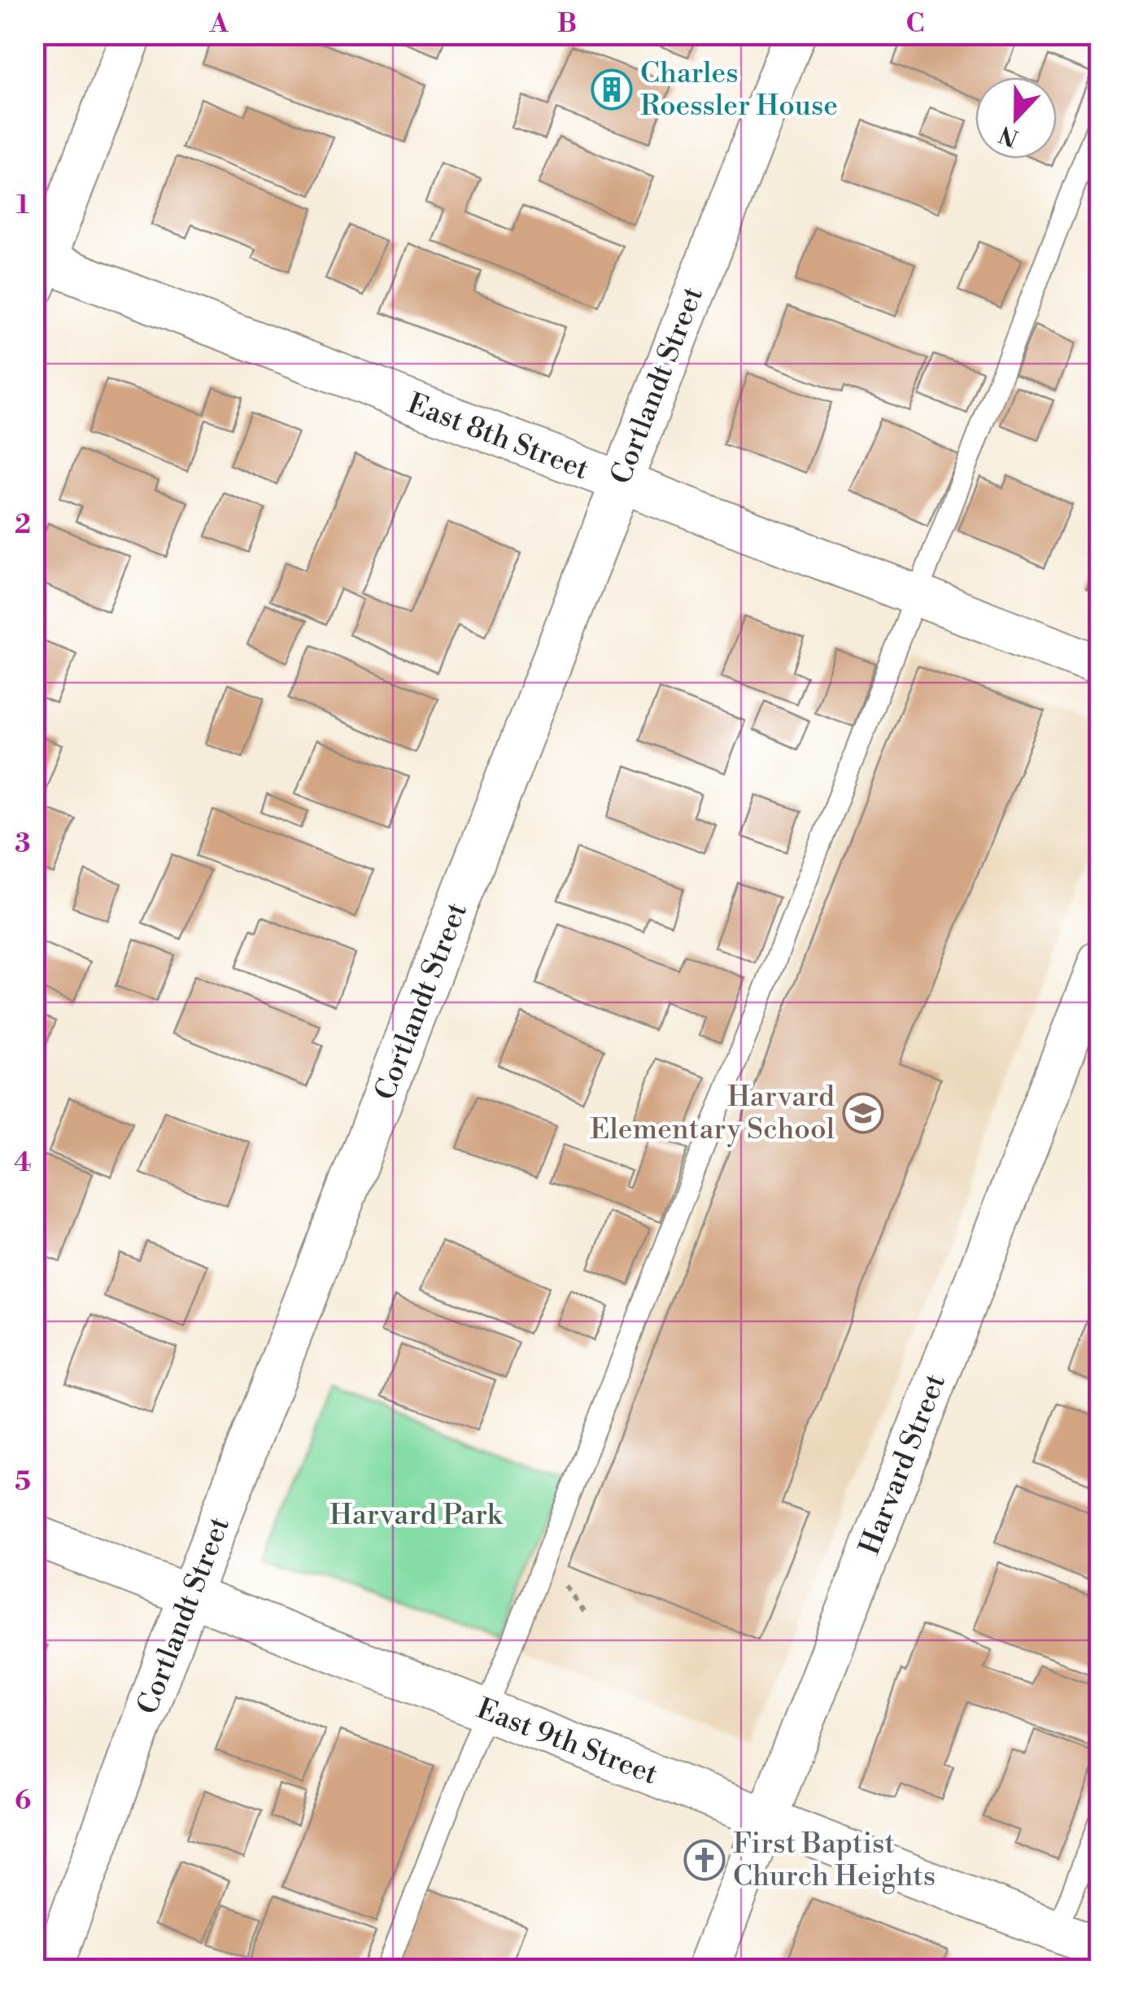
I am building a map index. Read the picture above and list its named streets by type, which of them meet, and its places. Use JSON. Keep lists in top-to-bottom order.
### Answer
{
  "streets": {
    "street": [
      "Cortlandt Street",
      "East 8th Street",
      "Harvard Street",
      "East 9th Street"
    ]
  },
  "crossings": [
    ["Cortlandt Street", "East 8th Street"],
    ["Cortlandt Street", "East 9th Street"],
    ["Harvard Street", "East 9th Street"]
  ],
  "parks": ["Harvard Park"],
  "places": {
    "building": ["Charles Roessler House"],
    "school or university": ["Harvard Elementary School"],
    "church": ["First Baptist Church Heights"]
  },
  "north": "bottom",
  "grid": {
    "columns": ["A", "B", "C"],
    "rows": [
      "1",
      "2",
      "3",
      "4",
      "5",
      "6"
    ]
  }
}
